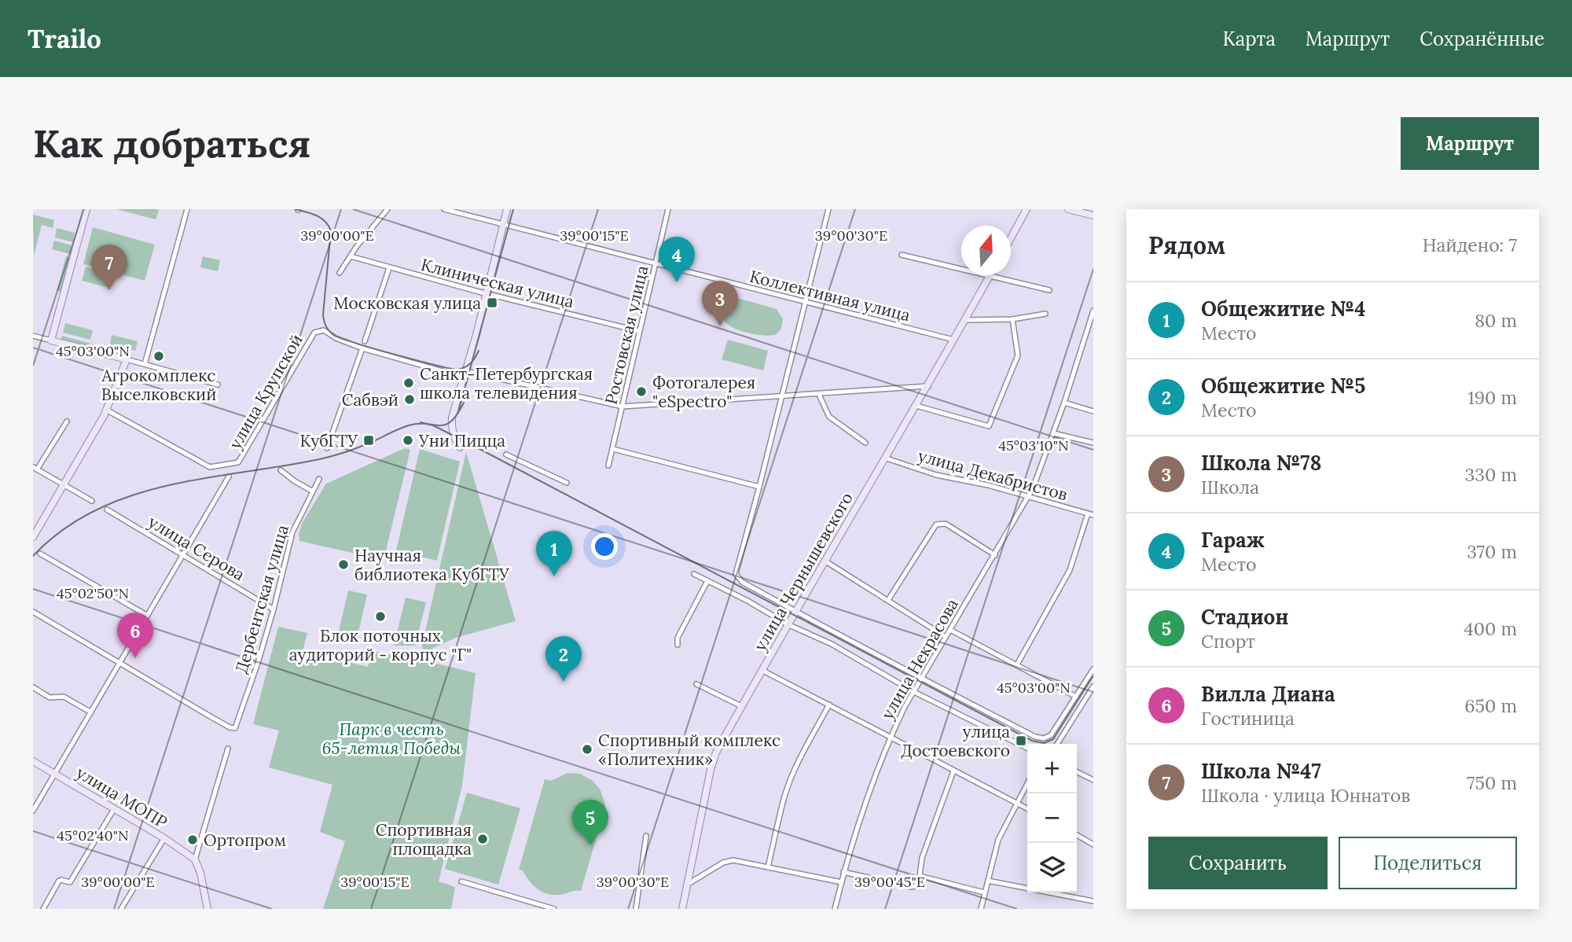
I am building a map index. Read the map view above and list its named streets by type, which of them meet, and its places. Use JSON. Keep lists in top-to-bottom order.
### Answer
{
  "streets": {
    "street": [
      "Клиническая улица",
      "Коллективная улица",
      "Ростовская улица",
      "улица Крупской",
      "улица Декабристов",
      "улица Серова",
      "улица Чернышевского",
      "Дербентская улица",
      "улица Некрасова",
      "улица МОПР"
    ]
  },
  "crossings": [
    ["Клиническая улица", "Ростовская улица"],
    ["Коллективная улица", "Ростовская улица"],
    ["Коллективная улица", "улица Чернышевского"],
    ["улица Декабристов", "улица Чернышевского"],
    ["улица Декабристов", "улица Некрасова"],
    ["улица Серова", "Дербентская улица"]
  ],
  "parks": ["Парк в честь 65-летия Победы"],
  "places": {
    "transit": ["Московская улица", "КубГТУ", "улица Достоевского"],
    "other": [
      "Агрокомплекс Выселковский",
      "Санкт-Петербургская школа телевидения",
      "Фотогалерея \"eSpectro\"",
      "Сабвэй",
      "Уни Пицца",
      "Научная библиотека КубГТУ",
      "Блок поточных аудиторий - корпус \"Г\"",
      "Спортивный комплекс «Политехник»",
      "Спортивная площадка",
      "Ортопром"
    ]
  },
  "north": "top",
  "page": {
    "header": "Trailo",
    "nav": ["Карта", "Маршрут", "Сохранённые"],
    "buttons": [
      "Маршрут",
      ["Сохранить", "Поделиться"]
    ],
    "title": "Как добраться",
    "heading": ["Рядом", "Найдено: 7"],
    "pins": [
      "4",
      "7",
      "3",
      "1",
      "6",
      "2",
      "5"
    ],
    "list": [
      {
        "mark": "1",
        "name": "Общежитие №4",
        "note": "Место",
        "value": "80 m"
      },
      {
        "mark": "2",
        "name": "Общежитие №5",
        "note": "Место",
        "value": "190 m"
      },
      {
        "mark": "3",
        "name": "Школа №78",
        "note": "Школа",
        "value": "330 m"
      },
      {
        "mark": "4",
        "name": "Гараж",
        "note": "Место",
        "value": "370 m"
      },
      {
        "mark": "5",
        "name": "Стадион",
        "note": "Спорт",
        "value": "400 m"
      },
      {
        "mark": "6",
        "name": "Вилла Диана",
        "note": "Гостиница",
        "value": "650 m"
      },
      {
        "mark": "7",
        "name": "Школа №47",
        "note": "Школа · улица Юннатов",
        "value": "750 m"
      }
    ],
    "map_buttons": ["+", "−"]
  },
  "coordinates": [
    "39°00'00\"E",
    "39°00'15\"E",
    "39°00'30\"E",
    "45°03'00\"N",
    "45°03'10\"N",
    "45°02'50\"N",
    "45°02'40\"N",
    "39°00'45\"E"
  ]
}
